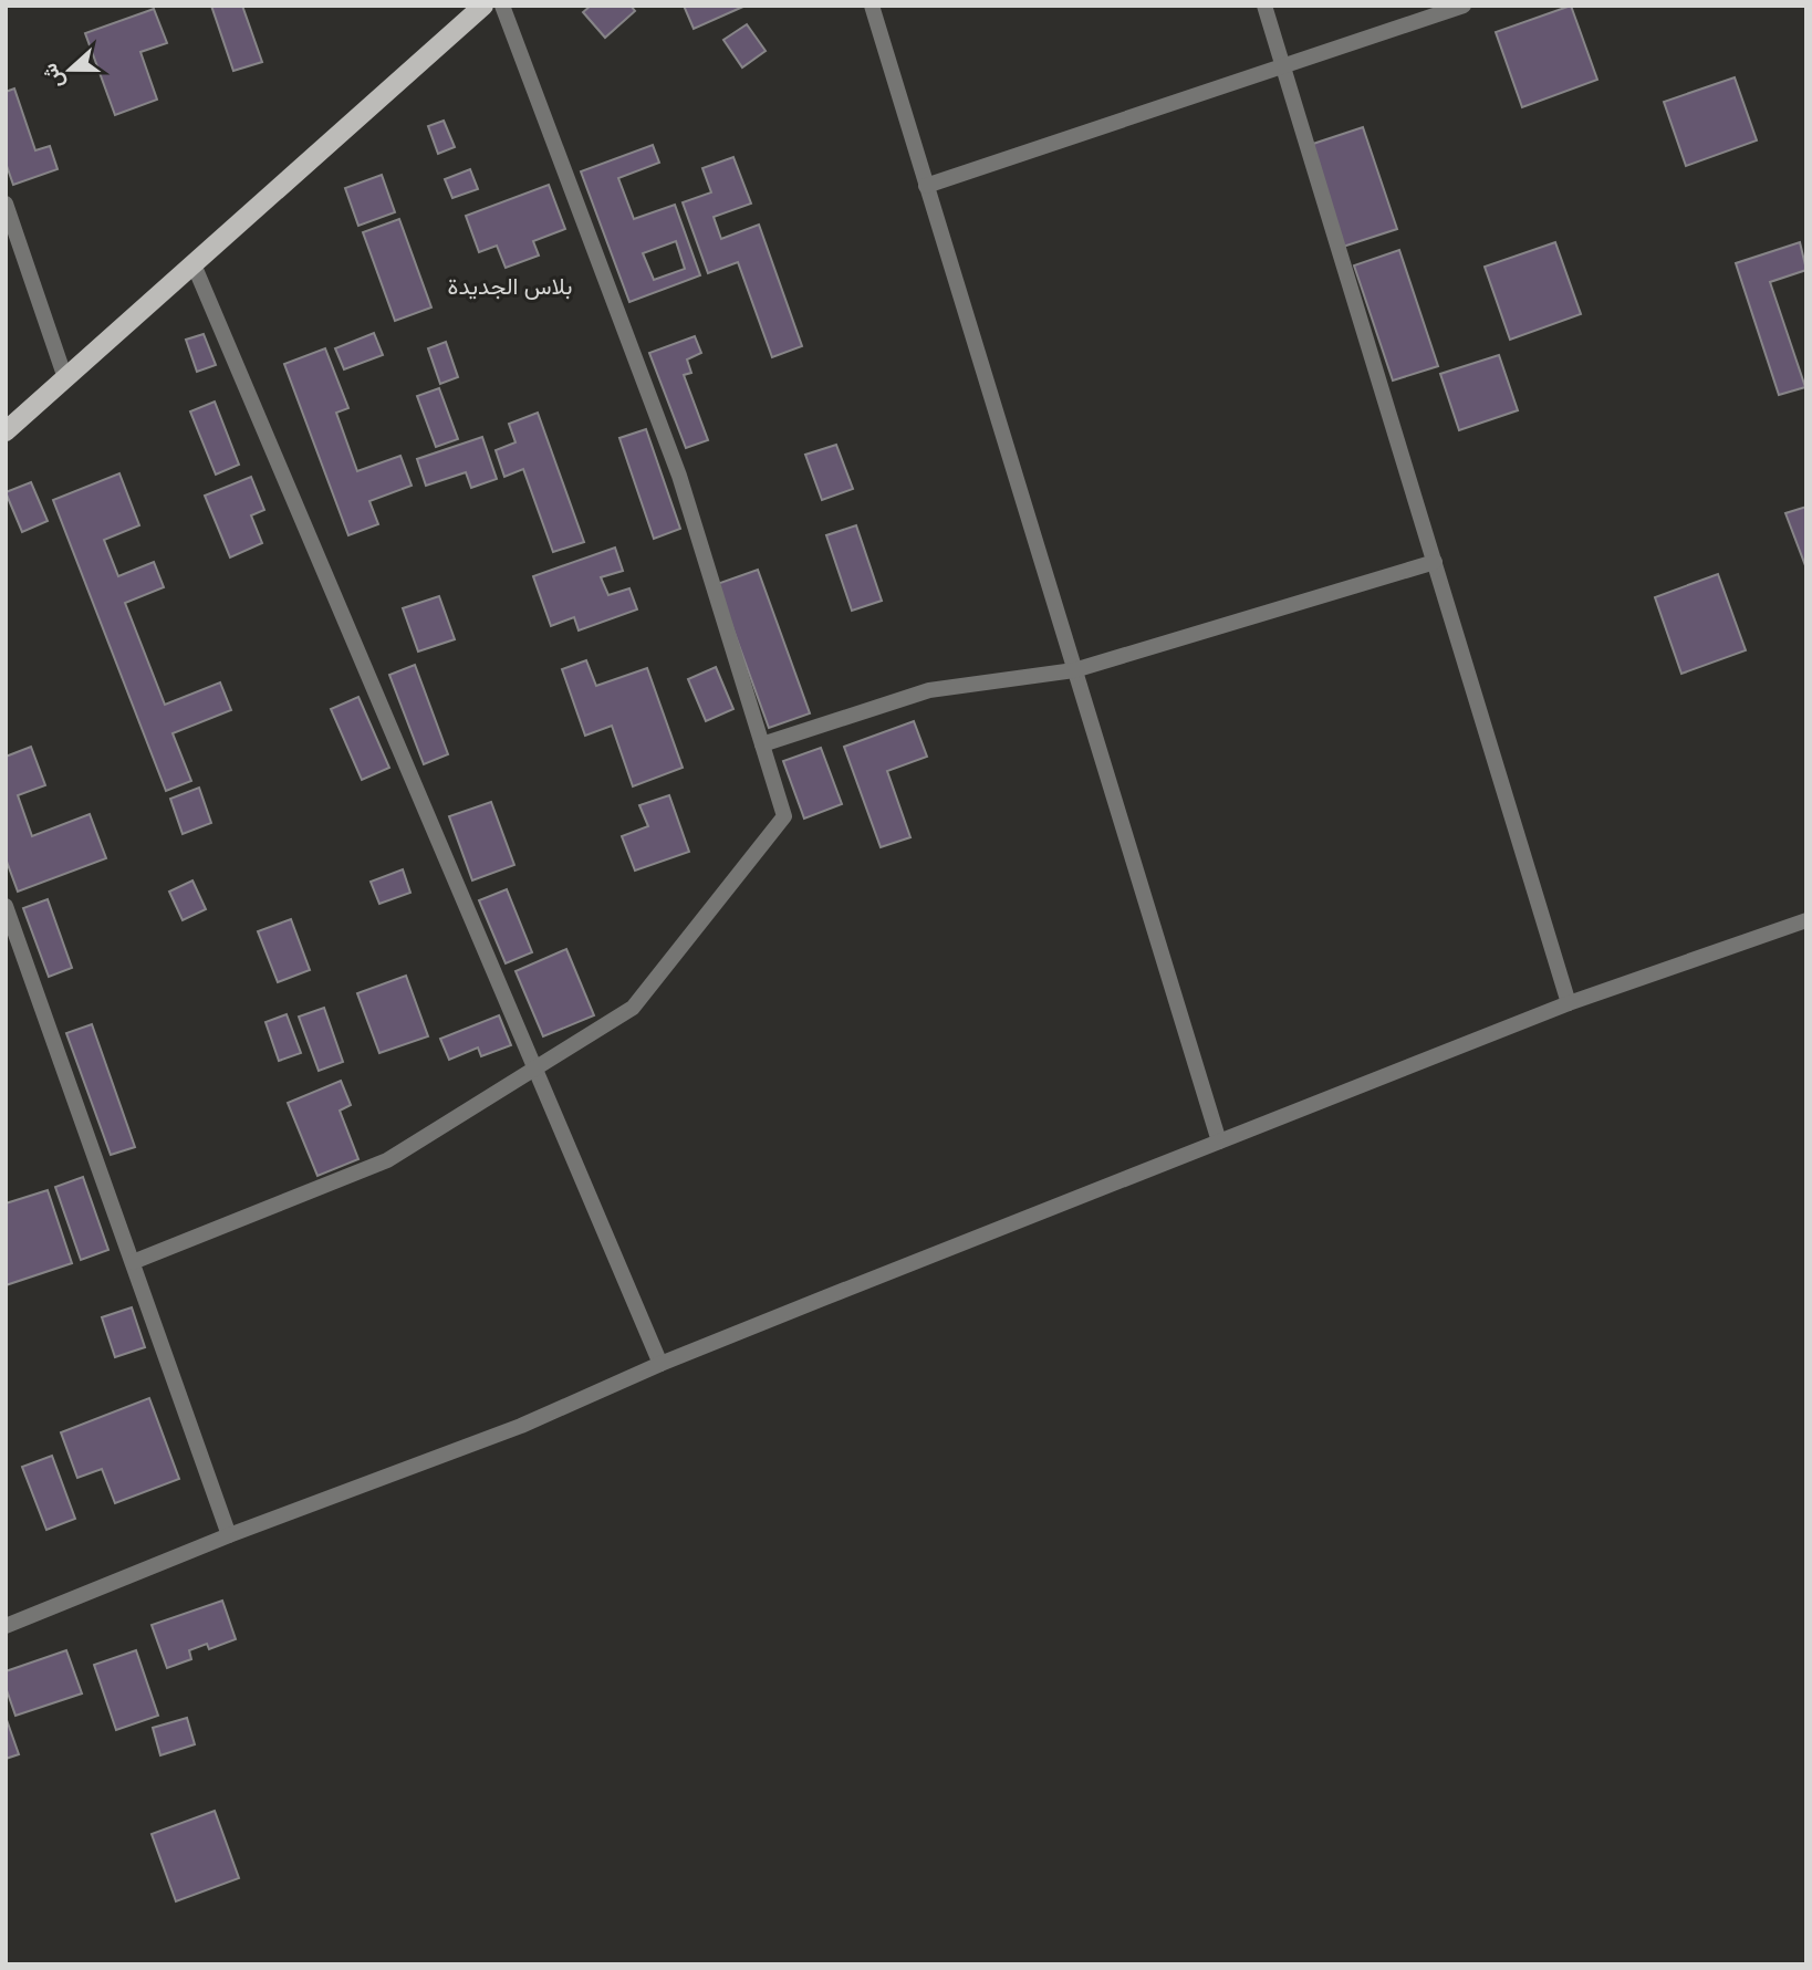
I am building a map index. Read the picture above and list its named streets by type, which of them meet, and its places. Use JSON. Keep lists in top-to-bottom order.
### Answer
{
  "districts": ["بلاس الجديدة"],
  "north": "left"
}
